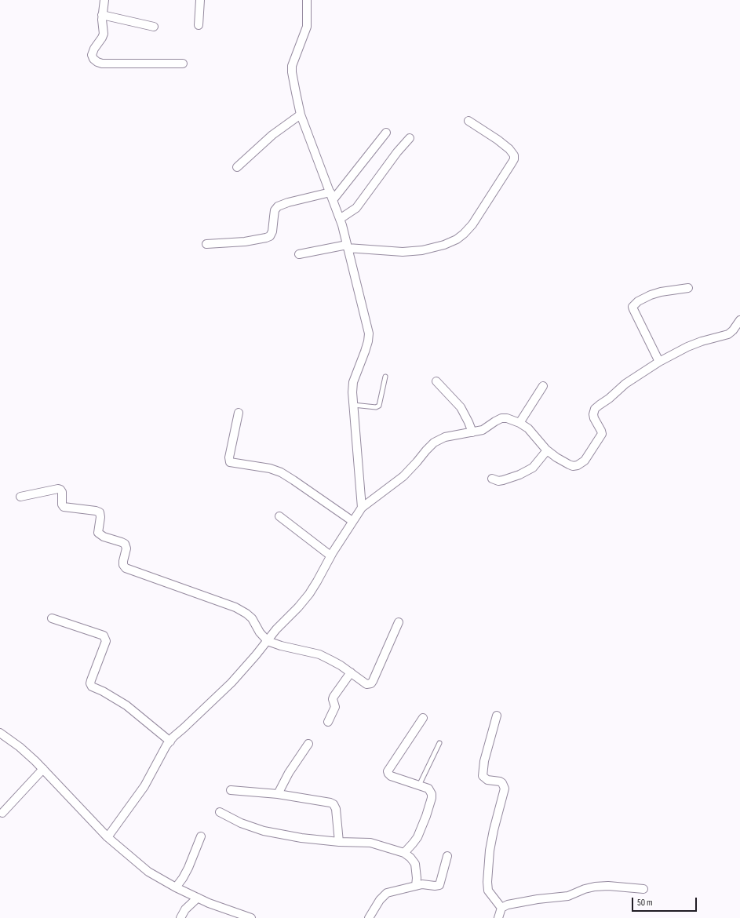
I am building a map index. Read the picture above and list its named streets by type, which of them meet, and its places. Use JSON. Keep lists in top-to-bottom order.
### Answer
{
  "scale_bar": "50 m"
}
